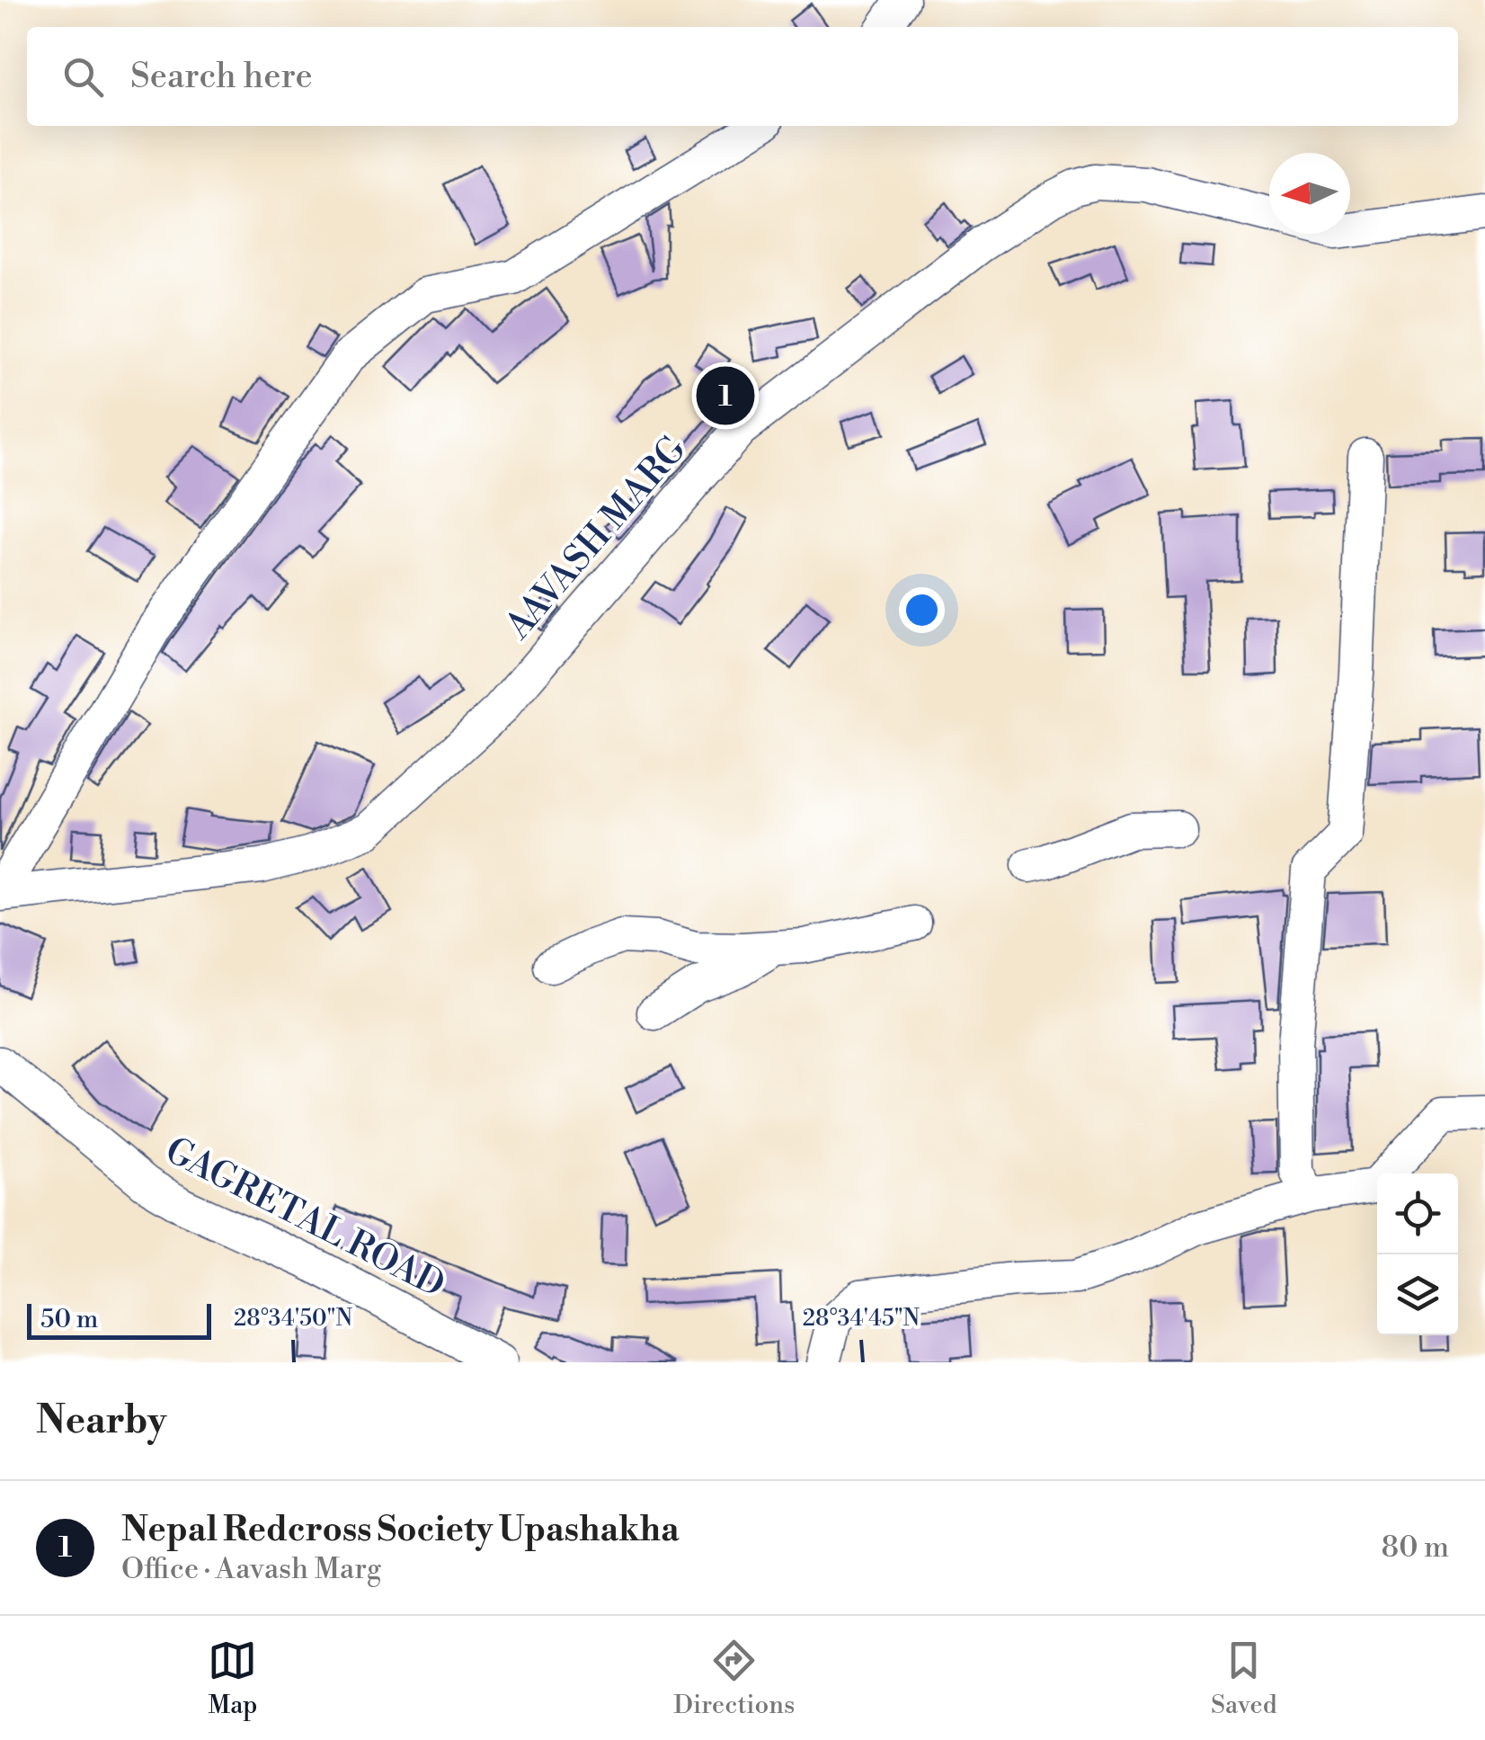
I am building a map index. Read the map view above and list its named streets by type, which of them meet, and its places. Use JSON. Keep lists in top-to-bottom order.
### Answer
{
  "streets": {
    "street": ["AAVASH MARG", "GAGRETAL ROAD"]
  },
  "scale_bar": "50 m",
  "north": "left",
  "page": {
    "search": "Search here",
    "pins": "1",
    "scale": "50 m",
    "heading": "Nearby",
    "list": [
      {
        "mark": "1",
        "name": "Nepal Redcross Society Upashakha",
        "note": "Office · Aavash Marg",
        "value": "80 m"
      }
    ],
    "nav": ["Map", "Directions", "Saved"]
  },
  "coordinates": ["28°34'50\"N", "28°34'45\"N"]
}
